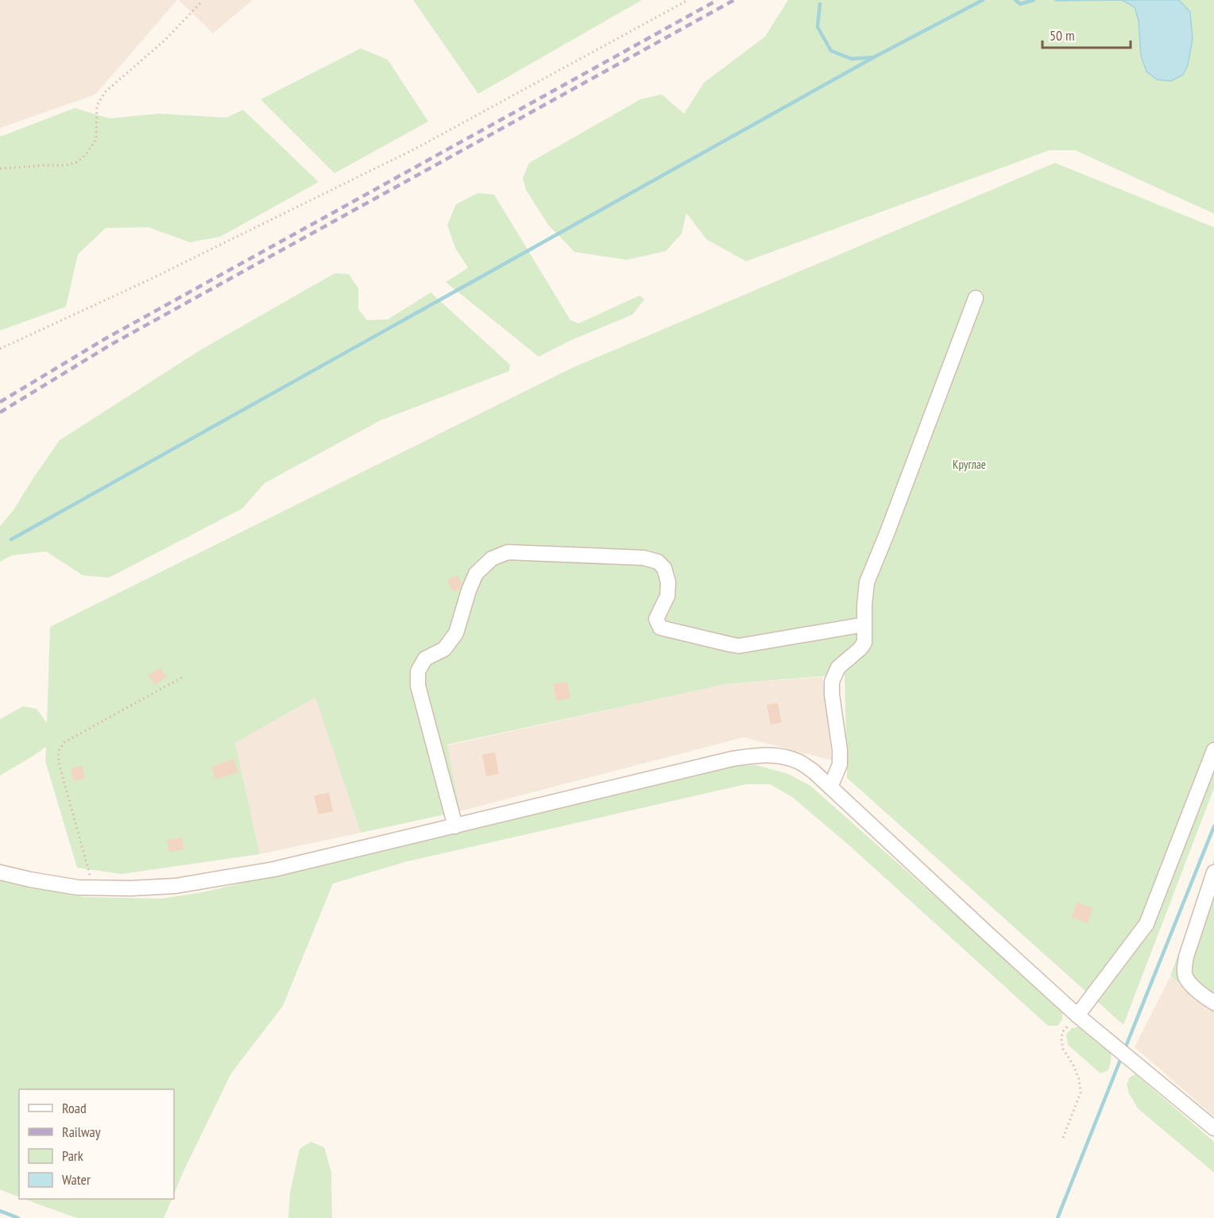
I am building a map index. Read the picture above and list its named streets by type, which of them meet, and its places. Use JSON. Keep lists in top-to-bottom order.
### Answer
{
  "parks": ["Круглае"],
  "legend": [
    "Road",
    "Railway",
    "Park",
    "Water"
  ],
  "scale_bar": "50 m"
}
